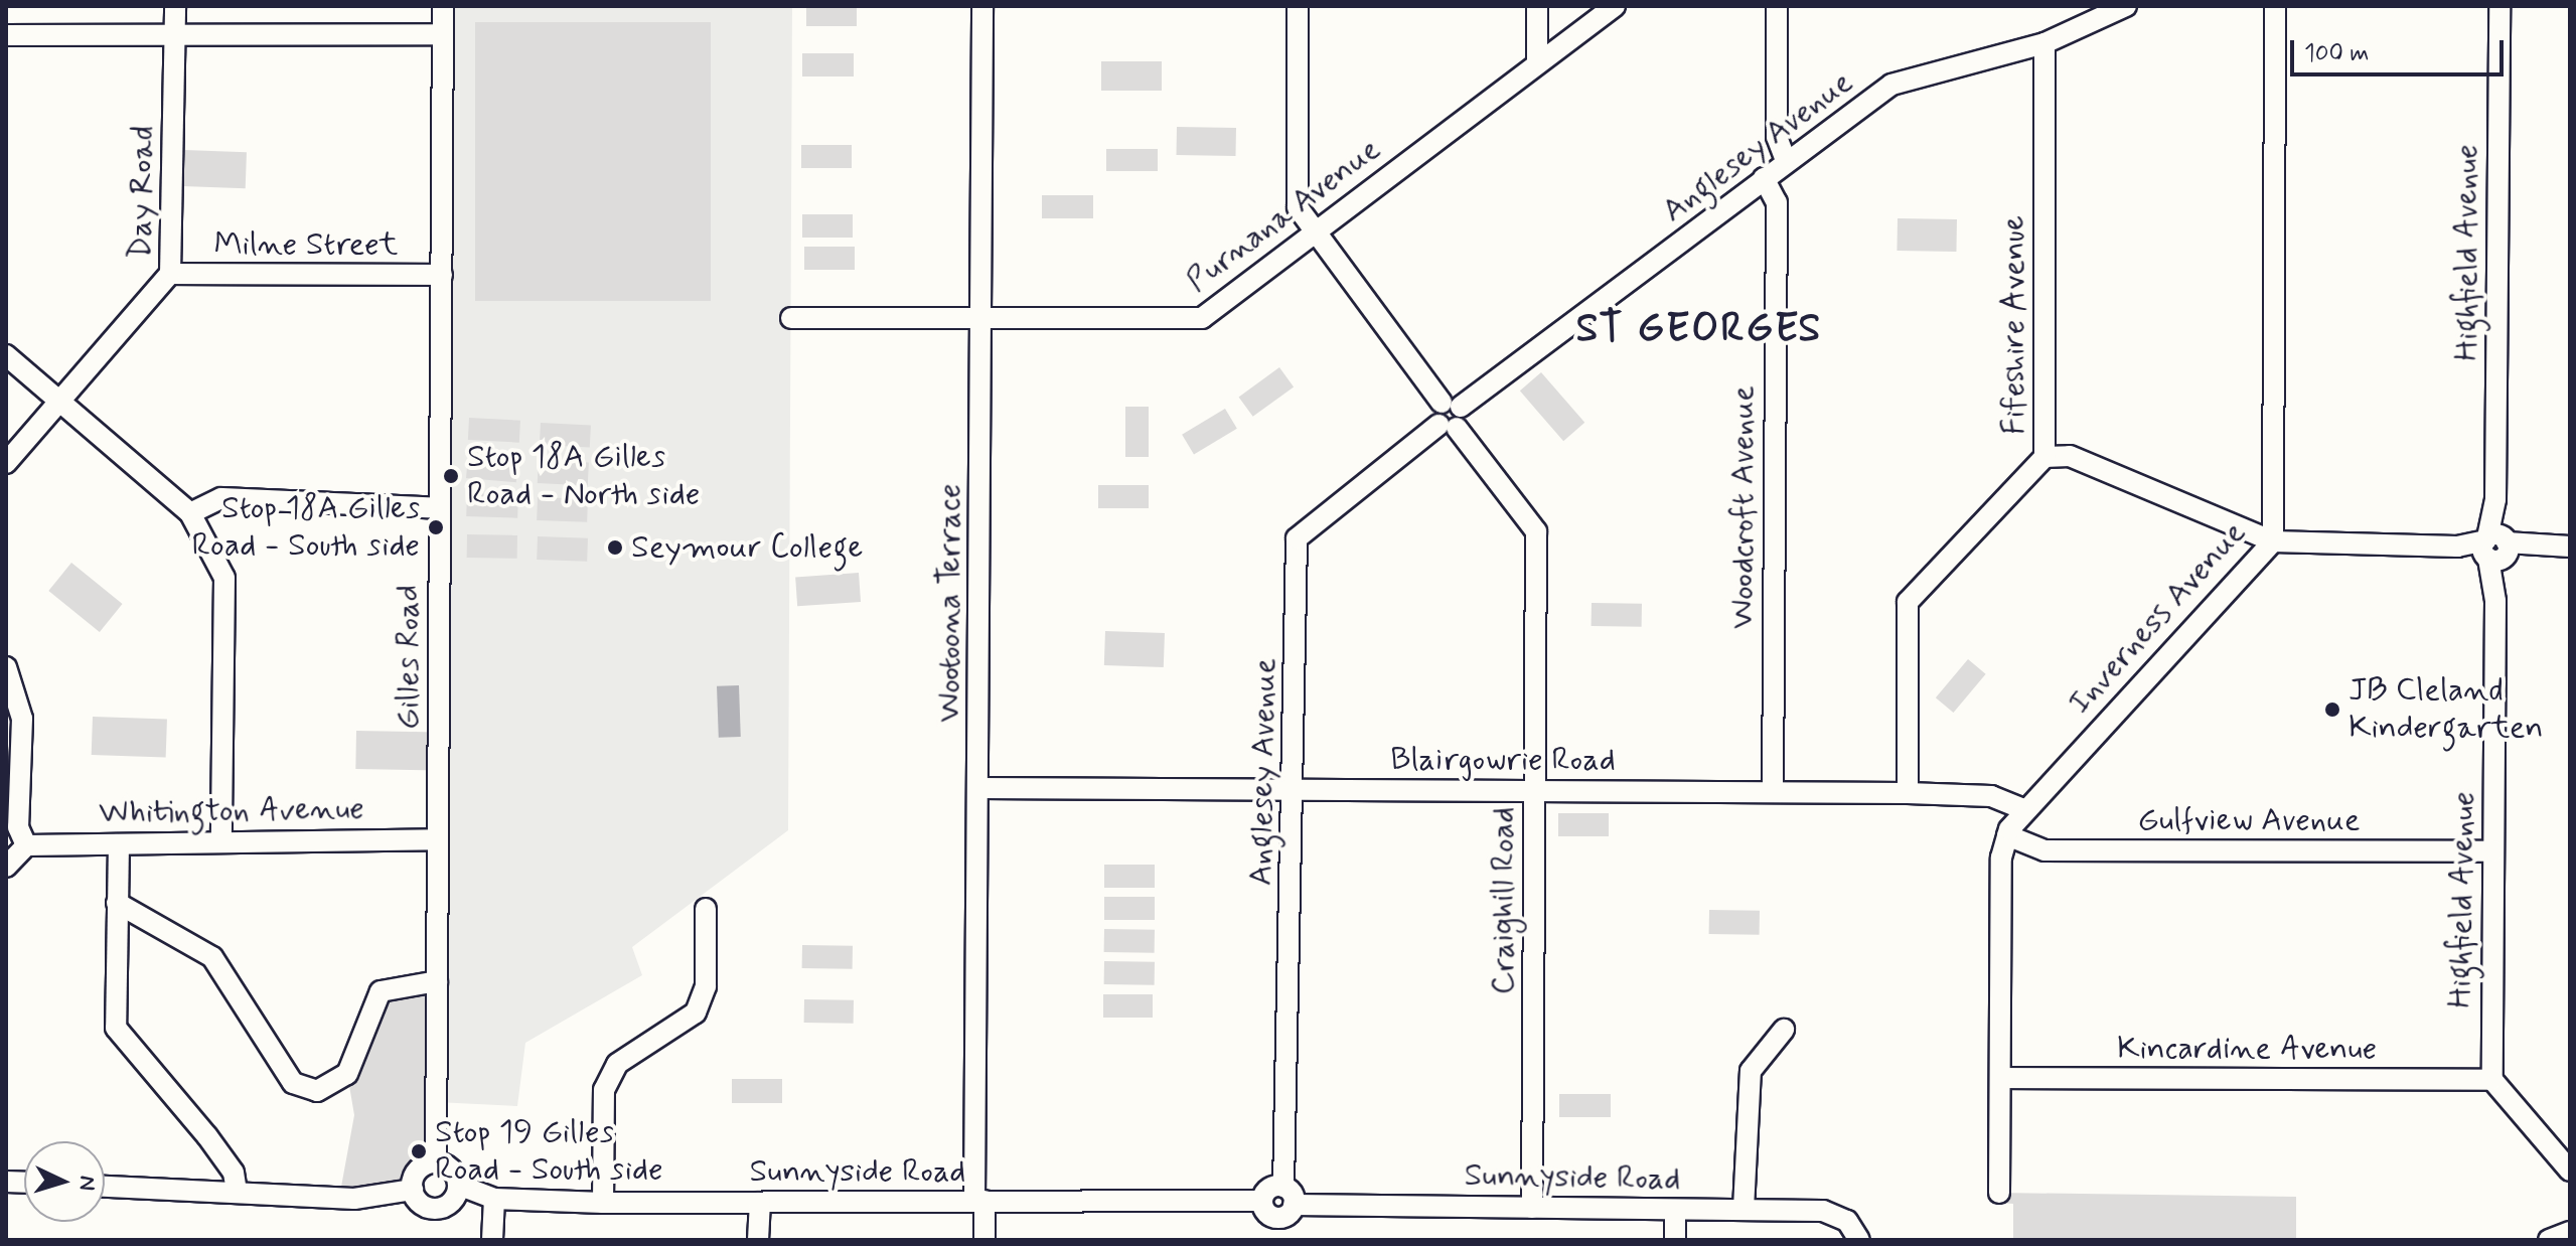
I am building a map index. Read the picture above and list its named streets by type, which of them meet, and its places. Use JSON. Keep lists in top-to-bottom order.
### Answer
{
  "streets": {
    "street": [
      "Anglesey Avenue",
      "Day Road",
      "Purnana Avenue",
      "Milne Street",
      "Highfield Avenue",
      "Fifeshire Avenue",
      "Woodcroft Avenue",
      "Wootoona Terrace",
      "Inverness Avenue",
      "Gilles Road",
      "Blairgowrie Road",
      "Whitington Avenue",
      "Gulfview Avenue",
      "Craighill Road",
      "Kincardine Avenue",
      "Sunnyside Road"
    ]
  },
  "crossings": [
    ["Anglesey Avenue", "Fifeshire Avenue"],
    ["Anglesey Avenue", "Woodcroft Avenue"],
    ["Anglesey Avenue", "Blairgowrie Road"],
    ["Anglesey Avenue", "Craighill Road"],
    ["Anglesey Avenue", "Sunnyside Road"],
    ["Day Road", "Milne Street"],
    ["Purnana Avenue", "Wootoona Terrace"],
    ["Milne Street", "Gilles Road"],
    ["Highfield Avenue", "Gulfview Avenue"],
    ["Highfield Avenue", "Kincardine Avenue"],
    ["Fifeshire Avenue", "Blairgowrie Road"],
    ["Woodcroft Avenue", "Blairgowrie Road"],
    ["Wootoona Terrace", "Blairgowrie Road"],
    ["Wootoona Terrace", "Sunnyside Road"],
    ["Inverness Avenue", "Blairgowrie Road"],
    ["Inverness Avenue", "Gulfview Avenue"],
    ["Inverness Avenue", "Kincardine Avenue"],
    ["Gilles Road", "Whitington Avenue"],
    ["Gilles Road", "Sunnyside Road"],
    ["Blairgowrie Road", "Craighill Road"],
    ["Craighill Road", "Sunnyside Road"]
  ],
  "districts": ["ST GEORGES"],
  "places": [
    "Stop 18A Gilles Road - North side",
    "Stop 18A Gilles Road - South side",
    "Seymour College",
    "JB Cleland Kindergarten",
    "Stop 19 Gilles Road - South side"
  ],
  "scale_bar": "100 m",
  "north": "right"
}
